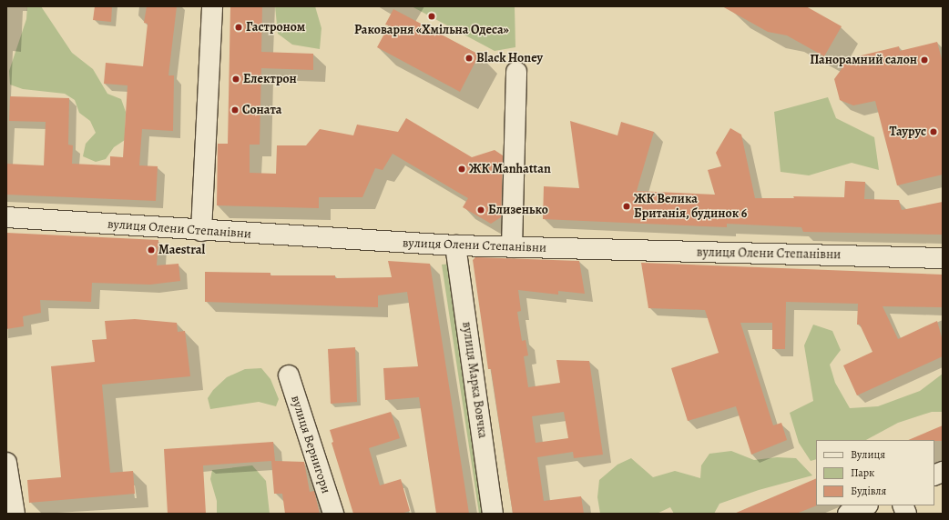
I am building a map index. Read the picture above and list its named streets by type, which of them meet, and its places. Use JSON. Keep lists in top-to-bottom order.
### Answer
{
  "streets": {
    "street": ["вулиця Олени Степанівни", "вулиця Марка Вовчка", "вулиця Вернигори"]
  },
  "crossings": [
    ["вулиця Олени Степанівни", "вулиця Марка Вовчка"]
  ],
  "places": [
    "Раковарня «Хмільна Одеса»",
    "Гастроном",
    "Black Honey",
    "Панорамний салон",
    "Електрон",
    "Соната",
    "Таурус",
    "ЖК Manhattan",
    "ЖК Велика Британія, будинок 6",
    "Близенько",
    "Maestral"
  ],
  "legend": ["Вулиця", "Парк", "Будівля"]
}
